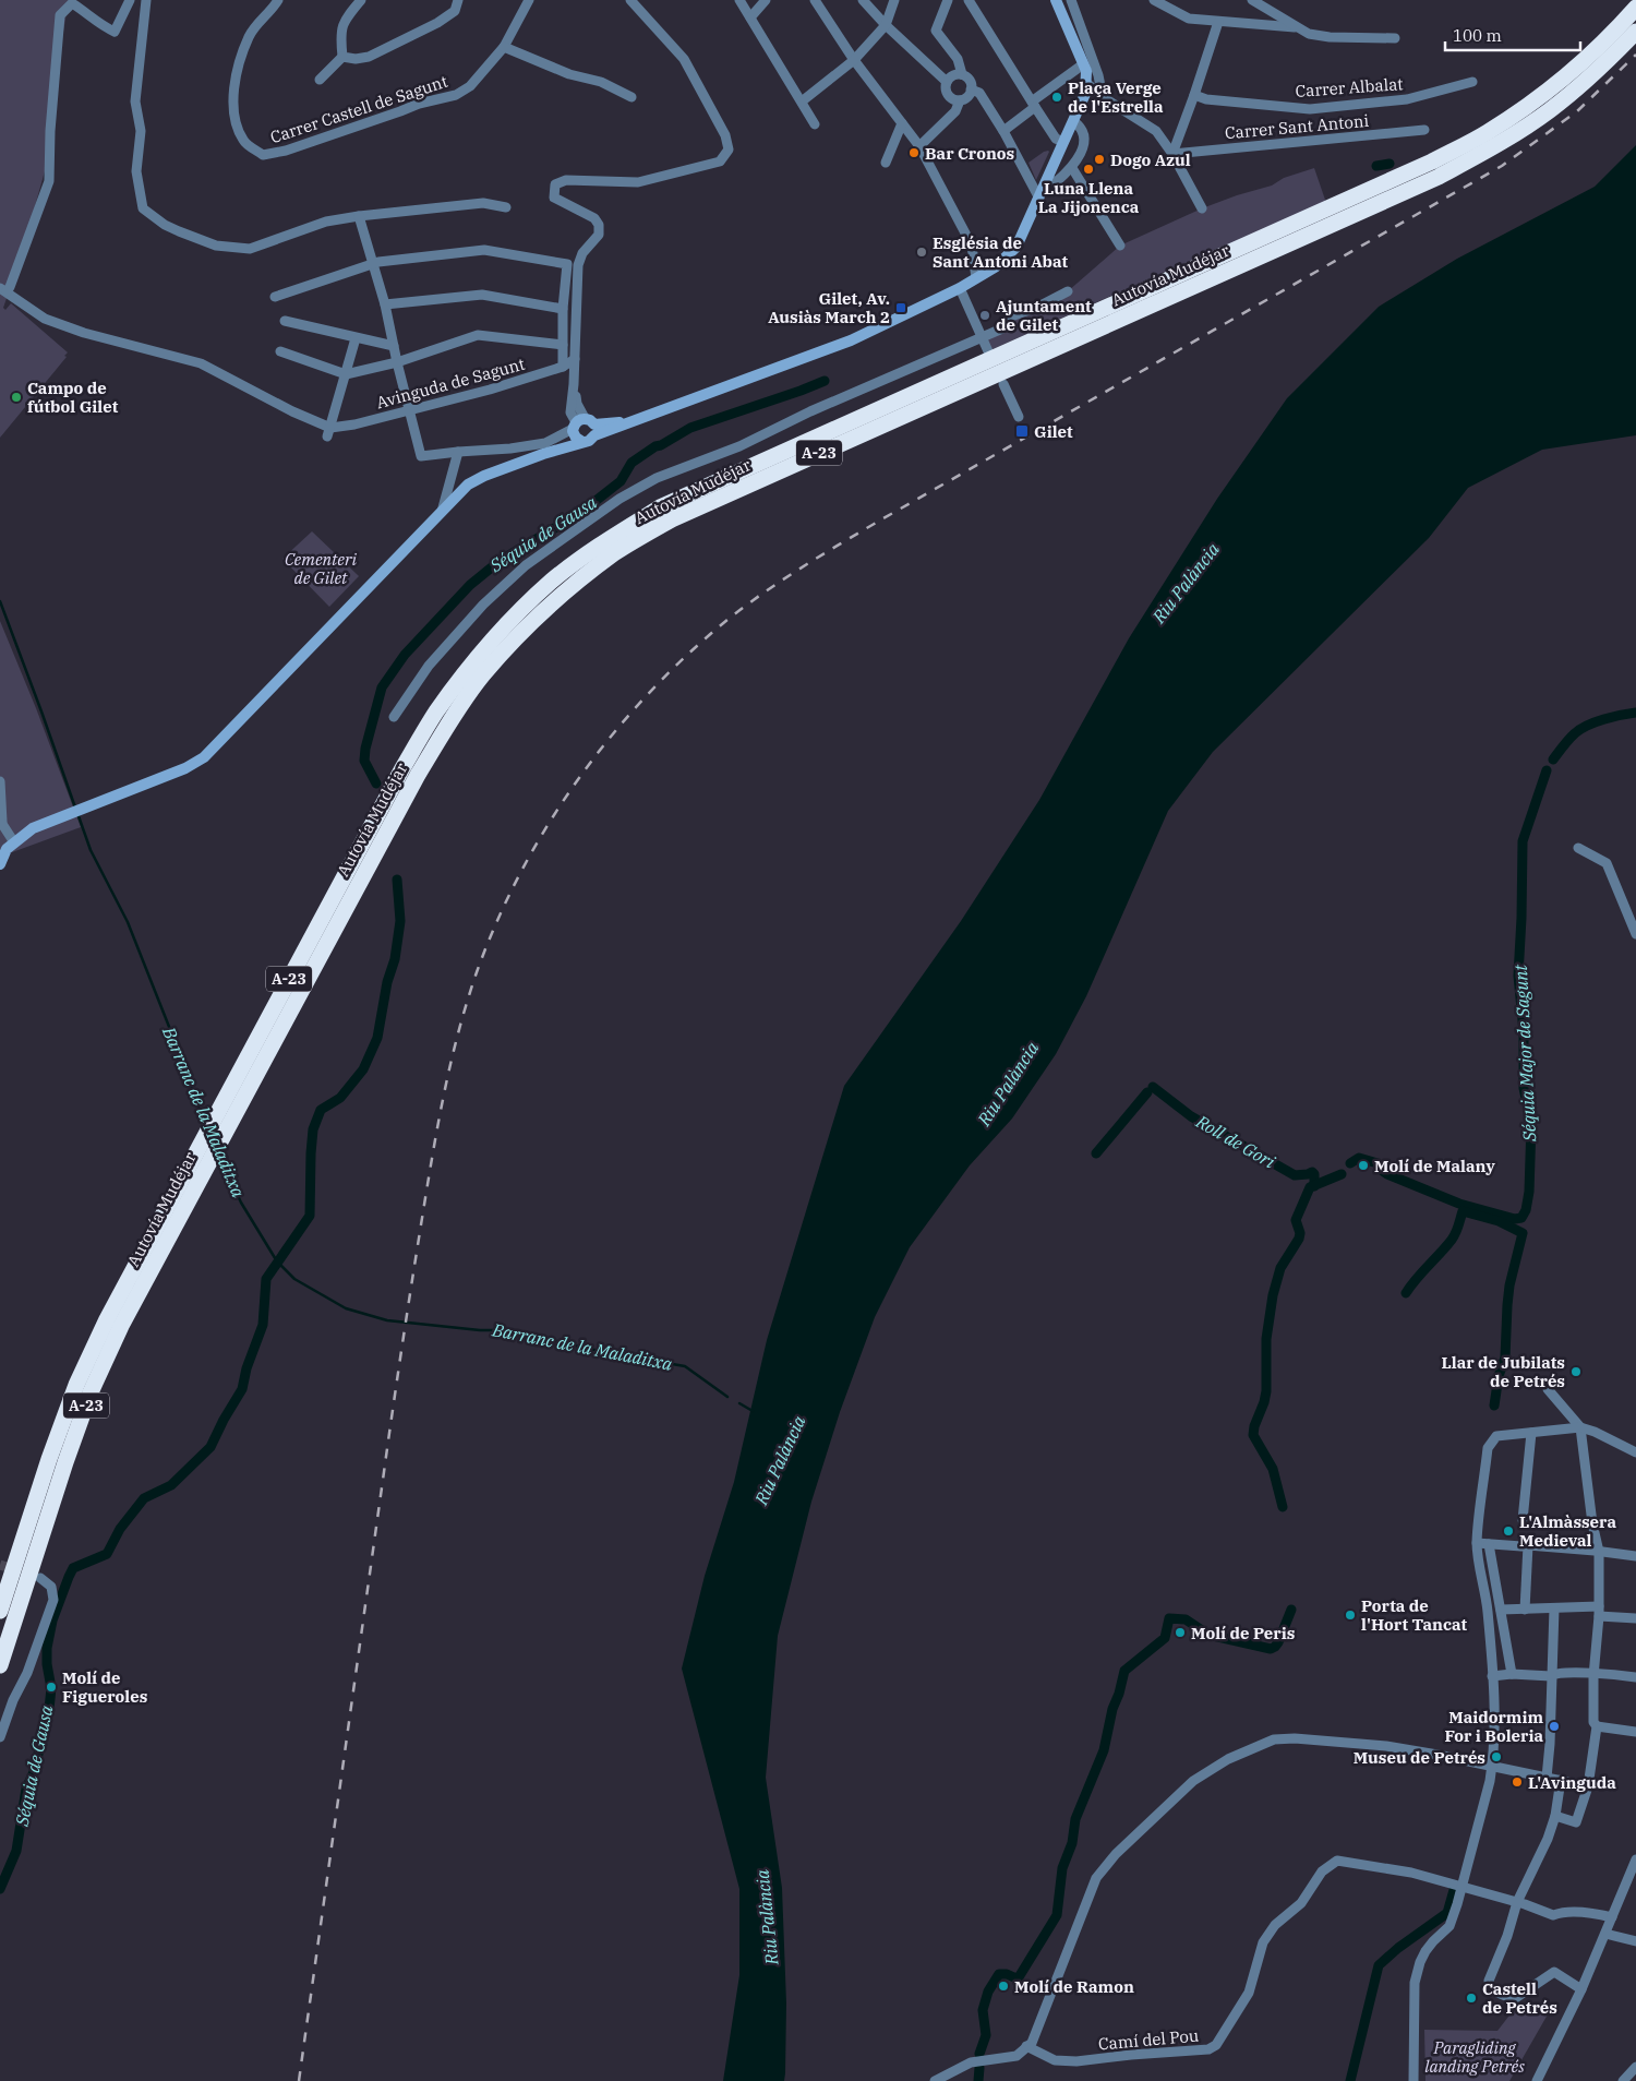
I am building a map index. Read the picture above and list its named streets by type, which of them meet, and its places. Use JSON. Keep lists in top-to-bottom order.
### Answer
{
  "streets": {
    "highway": ["Autovía Mudéjar", "A-23"],
    "street": [
      "Carrer Albalat",
      "Carrer Castell de Sagunt",
      "Carrer Sant Antoni",
      "Avinguda de Sagunt",
      "Camí del Pou"
    ]
  },
  "water": [
    "Séquia de Gausa",
    "Riu Palància",
    "Séquia Major de Sagunt",
    "Barranc de la Maladitxa",
    "Roll de Gori"
  ],
  "parks": ["Cementeri de Gilet", "Paragliding landing Petrés"],
  "places": {
    "other": [
      "Plaça Verge de l'Estrella",
      "Bar Cronos",
      "Dogo Azul",
      "Luna Llena La Jijonenca",
      "Església de Sant Antoni Abat",
      "Ajuntament de Gilet",
      "Campo de fútbol Gilet",
      "Molí de Malany",
      "Llar de Jubilats de Petrés",
      "L'Almàssera Medieval",
      "Porta de l'Hort Tancat",
      "Molí de Peris",
      "Molí de Figueroles",
      "Maidormim For i Boleria",
      "Museu de Petrés",
      "L'Avinguda",
      "Molí de Ramon",
      "Castell de Petrés"
    ],
    "transit": ["Gilet, Av. Ausiàs March 2", "Gilet"]
  },
  "scale_bar": "100 m"
}
